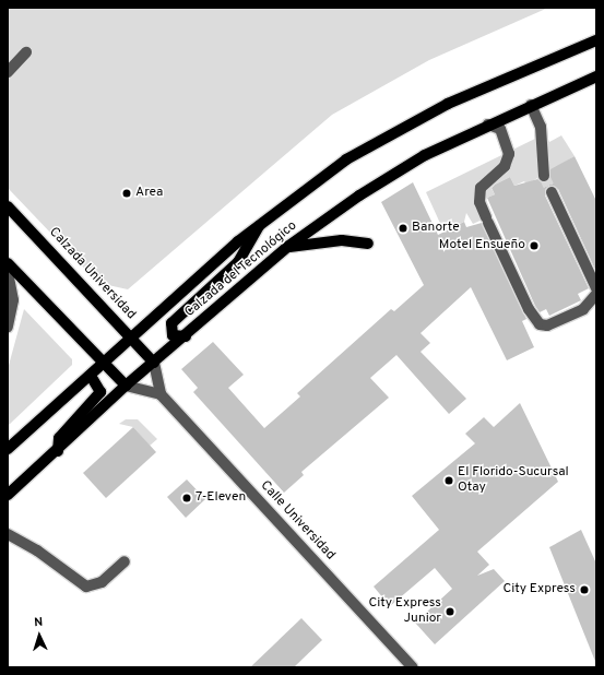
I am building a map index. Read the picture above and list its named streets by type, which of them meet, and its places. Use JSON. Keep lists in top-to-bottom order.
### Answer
{
  "streets": {
    "main road": ["Calzada del Tecnológico", "Calzada Universidad"],
    "street": ["Calle Universidad"]
  },
  "crossings": [
    ["Calzada del Tecnológico", "Calzada Universidad"]
  ],
  "places": [
    "Area",
    "Banorte",
    "Motel Ensueño",
    "El Florido-Sucursal Otay",
    "7-Eleven",
    "City Express",
    "City Express Junior"
  ],
  "north": "top"
}
